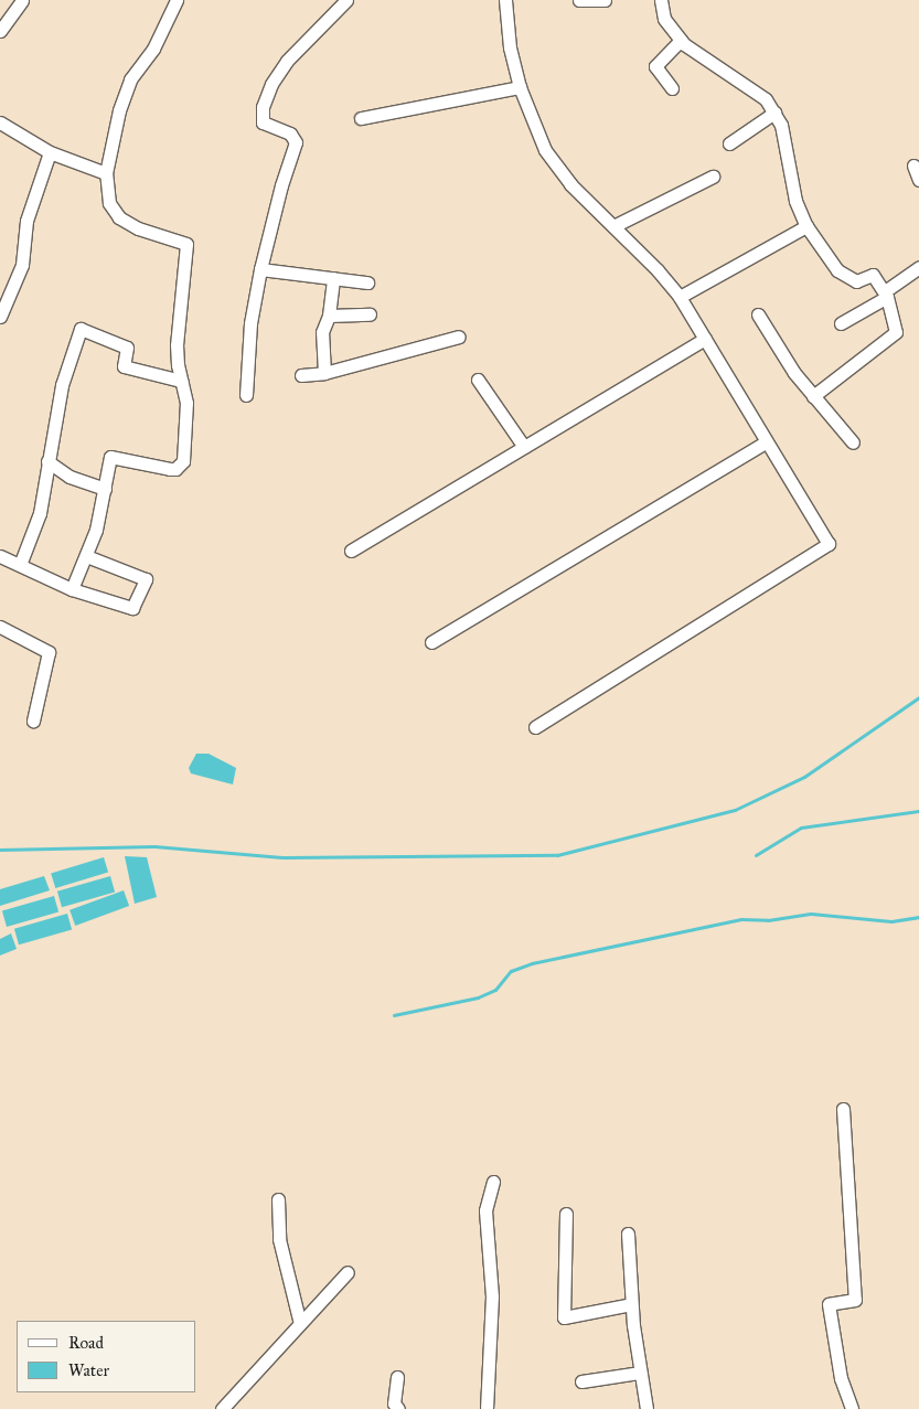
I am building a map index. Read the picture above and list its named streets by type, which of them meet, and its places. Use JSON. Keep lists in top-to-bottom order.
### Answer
{
  "legend": ["Road", "Water"]
}
